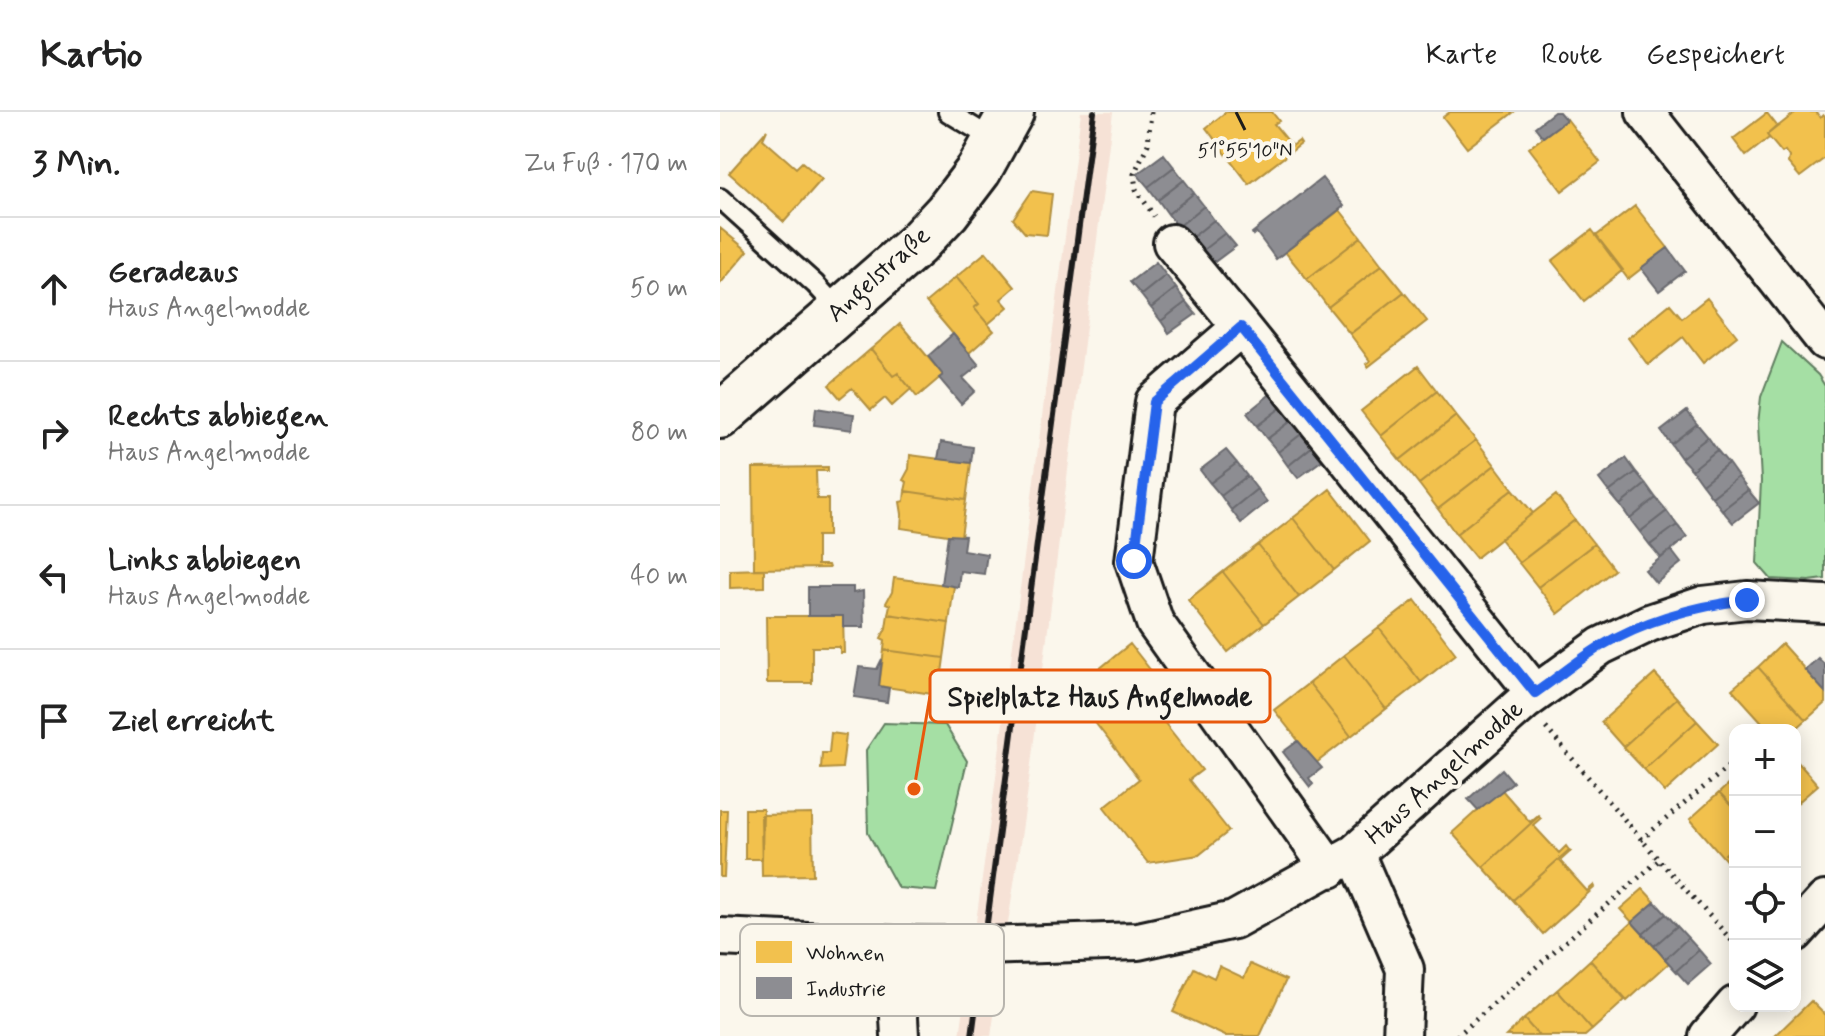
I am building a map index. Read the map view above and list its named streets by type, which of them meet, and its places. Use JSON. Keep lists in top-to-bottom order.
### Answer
{
  "streets": {
    "street": ["Angelstraße", "Haus Angelmodde"]
  },
  "places": ["Spielplatz Haus Angelmode"],
  "legend": ["Wohnen", "Industrie"],
  "page": {
    "header": "Kartio",
    "nav": ["Karte", "Route", "Gespeichert"],
    "heading": ["3 Min.", "Zu Fuß · 170 m"],
    "list": [
      ["Geradeaus", "Haus Angelmodde", "50 m"],
      ["Rechts abbiegen", "Haus Angelmodde", "80 m"],
      ["Links abbiegen", "Haus Angelmodde", "40 m"],
      "Ziel erreicht"
    ],
    "map_buttons": ["+", "−"]
  },
  "coordinates": ["51°55'10\"N"]
}
